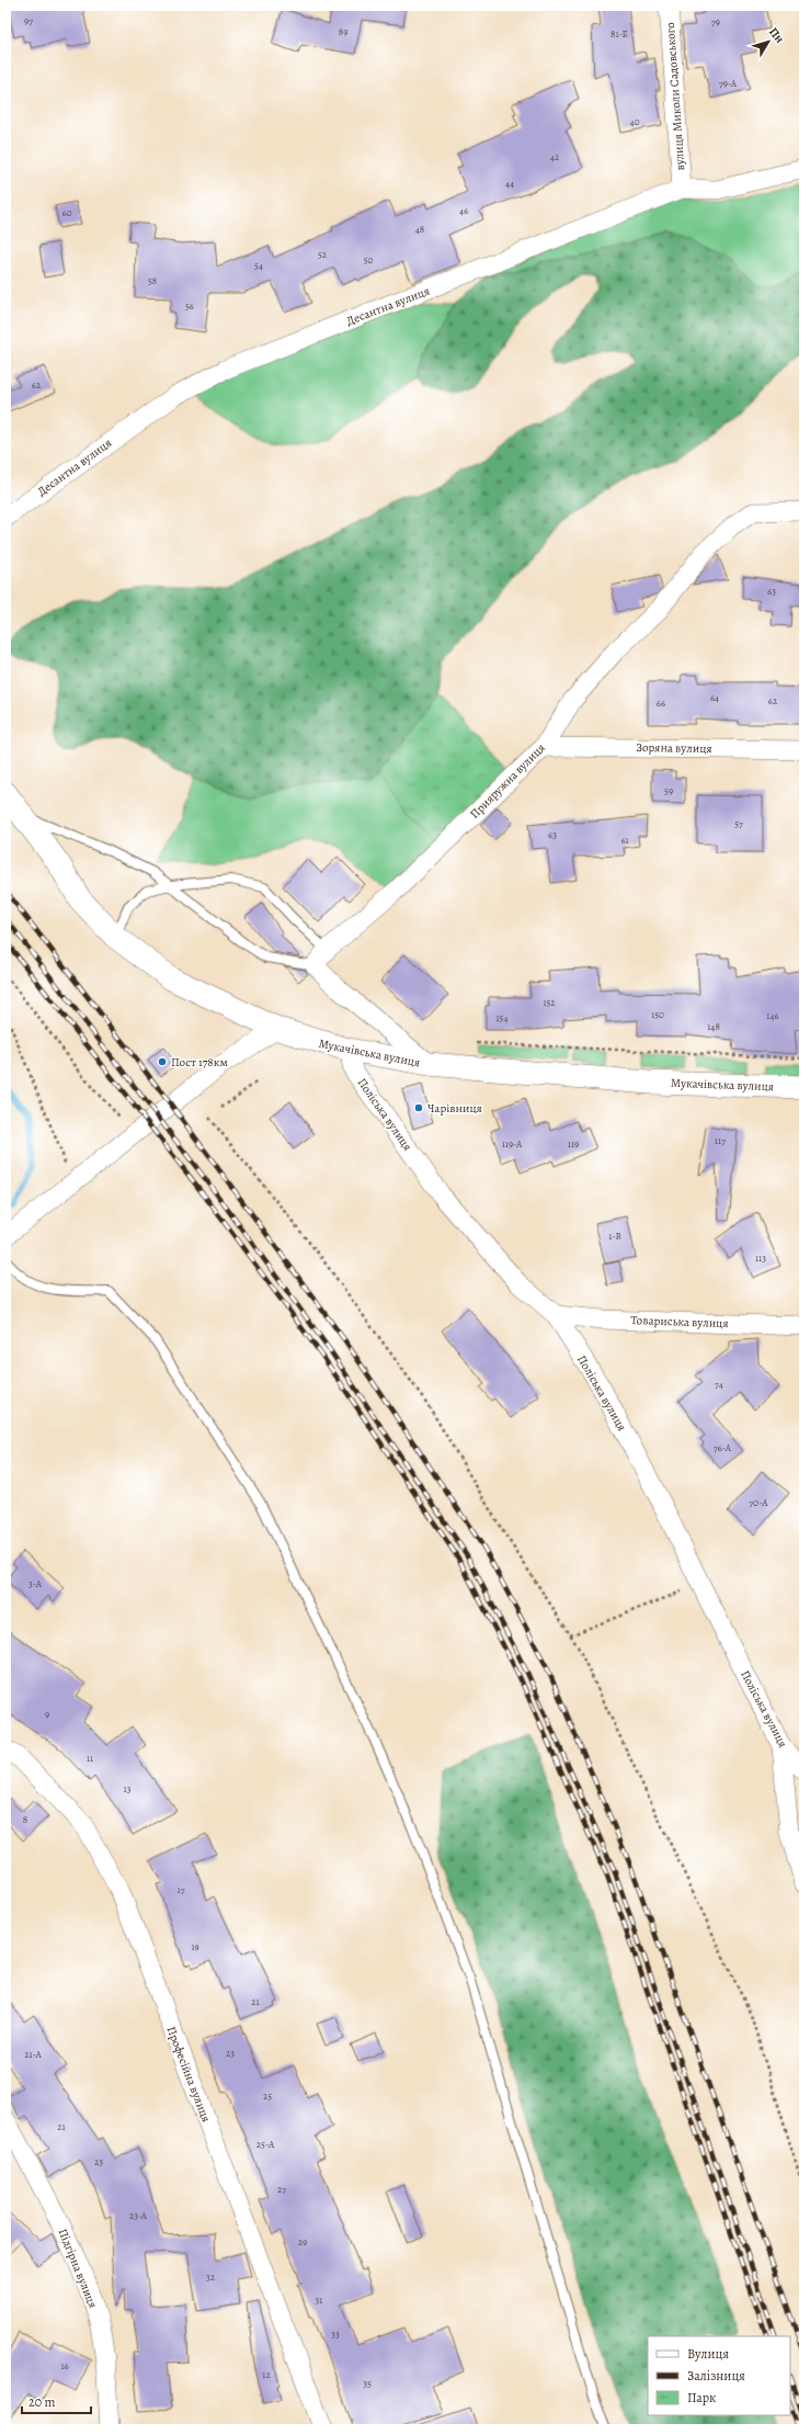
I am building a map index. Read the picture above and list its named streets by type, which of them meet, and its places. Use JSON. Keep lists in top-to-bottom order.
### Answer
{
  "streets": {
    "street": [
      "вулиця Миколи Садовського",
      "Десантна вулиця",
      "Зоряна вулиця",
      "Прияружна вулиця",
      "Мукачівська вулиця",
      "Поліська вулиця",
      "Товариська вулиця",
      "Професійна вулиця",
      "Підгірна вулиця"
    ]
  },
  "crossings": [
    ["вулиця Миколи Садовського", "Десантна вулиця"],
    ["Зоряна вулиця", "Прияружна вулиця"],
    ["Мукачівська вулиця", "Поліська вулиця"],
    ["Поліська вулиця", "Товариська вулиця"]
  ],
  "places": ["Пост 178км", "Чарівниця"],
  "house_numbers": [
    "97",
    "79",
    "89",
    "81-Б",
    "79-А",
    "40",
    "42",
    "44",
    "46",
    "60",
    "48",
    "52",
    "50",
    "54",
    "58",
    "56",
    "62",
    "63",
    "64",
    "62",
    "66",
    "59",
    "57",
    "63",
    "61",
    "152",
    "150",
    "146",
    "154",
    "148",
    "117",
    "119-А",
    "119",
    "1-В",
    "113",
    "74",
    "76-А",
    "70-А",
    "3-А",
    "9",
    "11",
    "13",
    "8",
    "17",
    "19",
    "21",
    "23",
    "21-А",
    "25",
    "21",
    "25-А",
    "23",
    "27",
    "23-А",
    "29",
    "32",
    "31",
    "33",
    "16",
    "12",
    "35"
  ],
  "legend": ["Вулиця", "Залізниця", "Парк"],
  "scale_bar": "20 m",
  "north": "top right"
}
